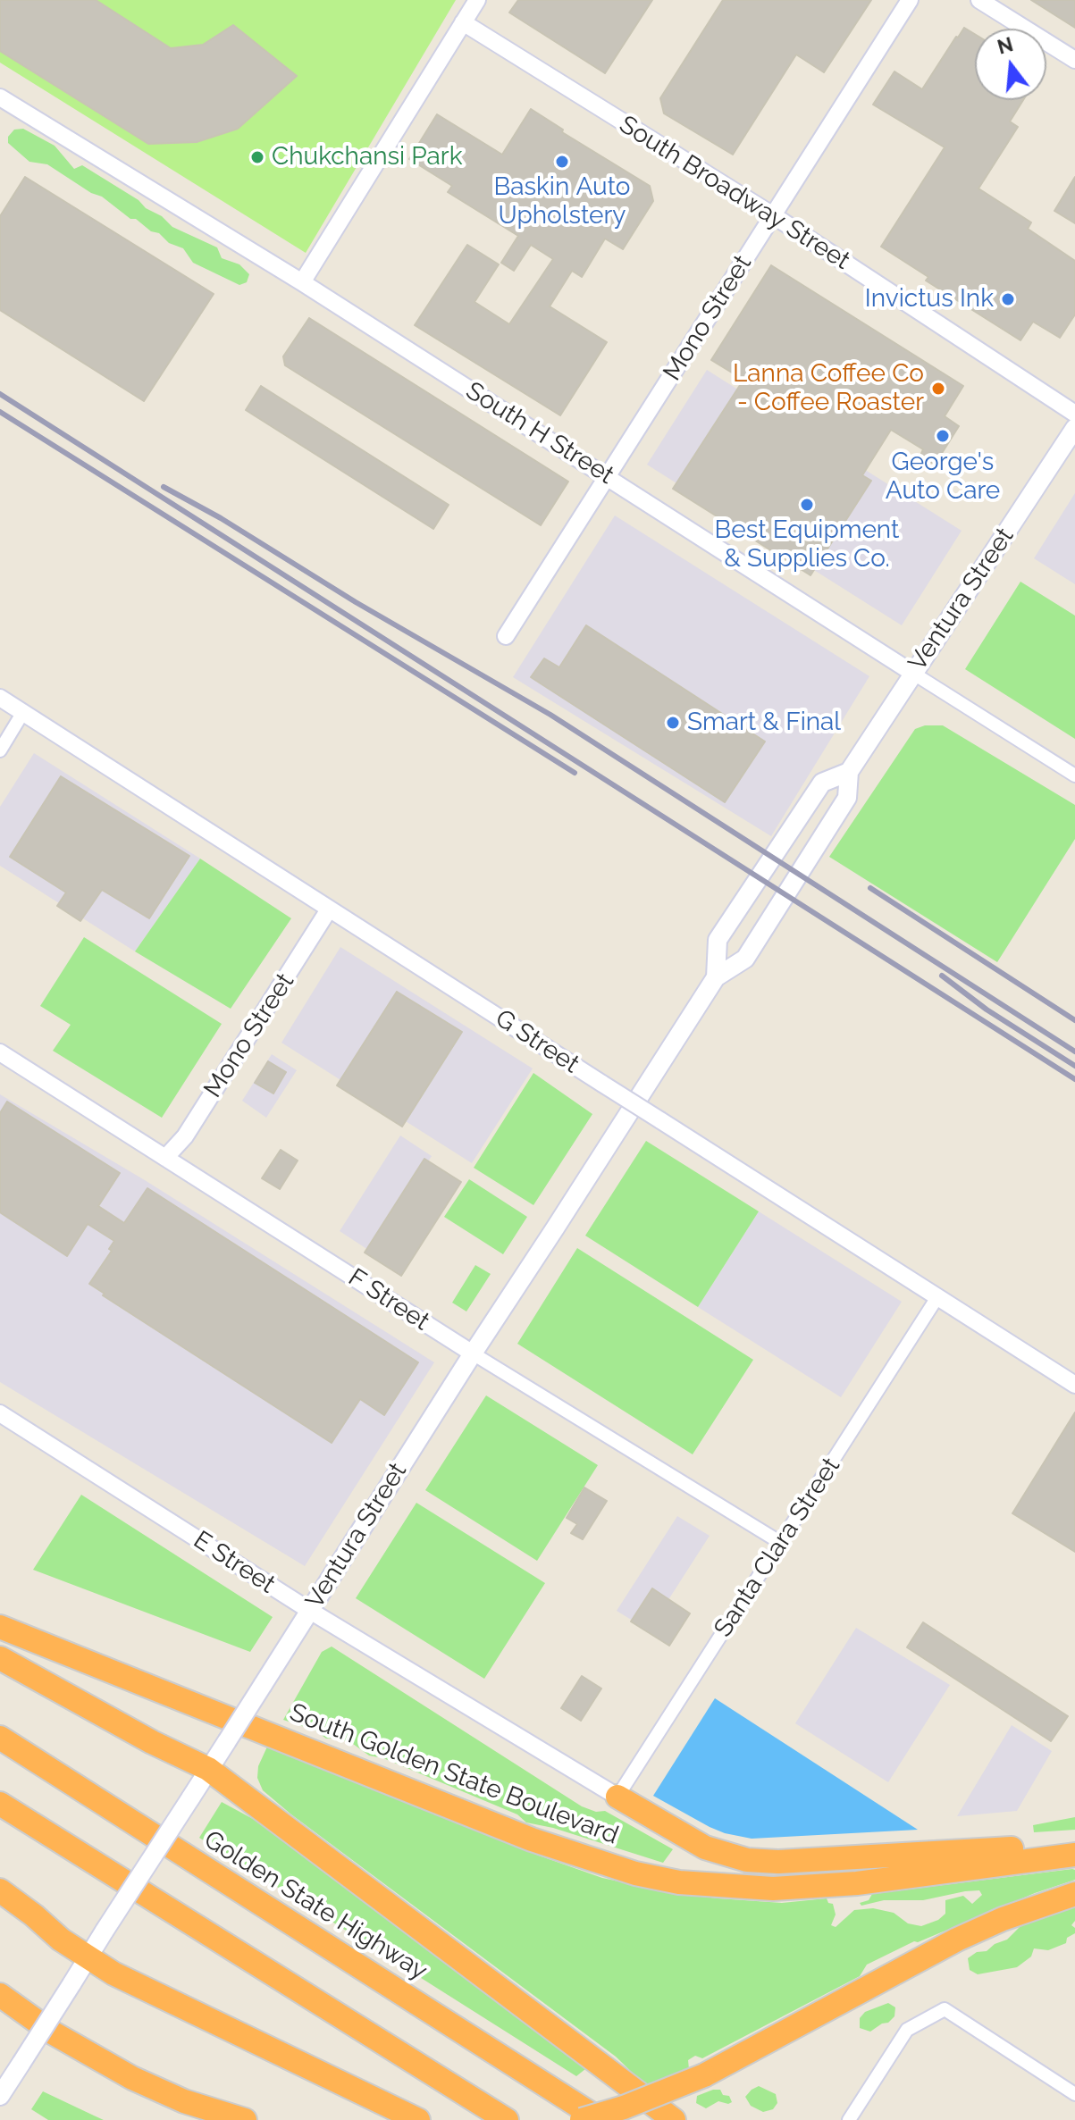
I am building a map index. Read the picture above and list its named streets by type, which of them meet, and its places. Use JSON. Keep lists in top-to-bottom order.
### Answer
{
  "streets": {
    "highway": ["South Golden State Boulevard", "Golden State Highway"],
    "main road": ["Ventura Street"],
    "street": [
      "South Broadway Street",
      "Mono Street",
      "South H Street",
      "G Street",
      "F Street",
      "Santa Clara Street",
      "E Street"
    ]
  },
  "crossings": [
    ["South Broadway Street", "Mono Street"],
    ["Mono Street", "South H Street"],
    ["Mono Street", "G Street"],
    ["Mono Street", "F Street"],
    ["South H Street", "Ventura Street"],
    ["Ventura Street", "F Street"],
    ["Ventura Street", "E Street"],
    ["G Street", "Santa Clara Street"],
    ["F Street", "Santa Clara Street"],
    ["Santa Clara Street", "E Street"]
  ],
  "places": [
    "Chukchansi Park",
    "Baskin Auto Upholstery",
    "Invictus Ink",
    "Lanna Coffee Co - Coffee Roaster",
    "George's Auto Care",
    "Best Equipment & Supplies Co.",
    "Smart & Final"
  ],
  "north": "top"
}
